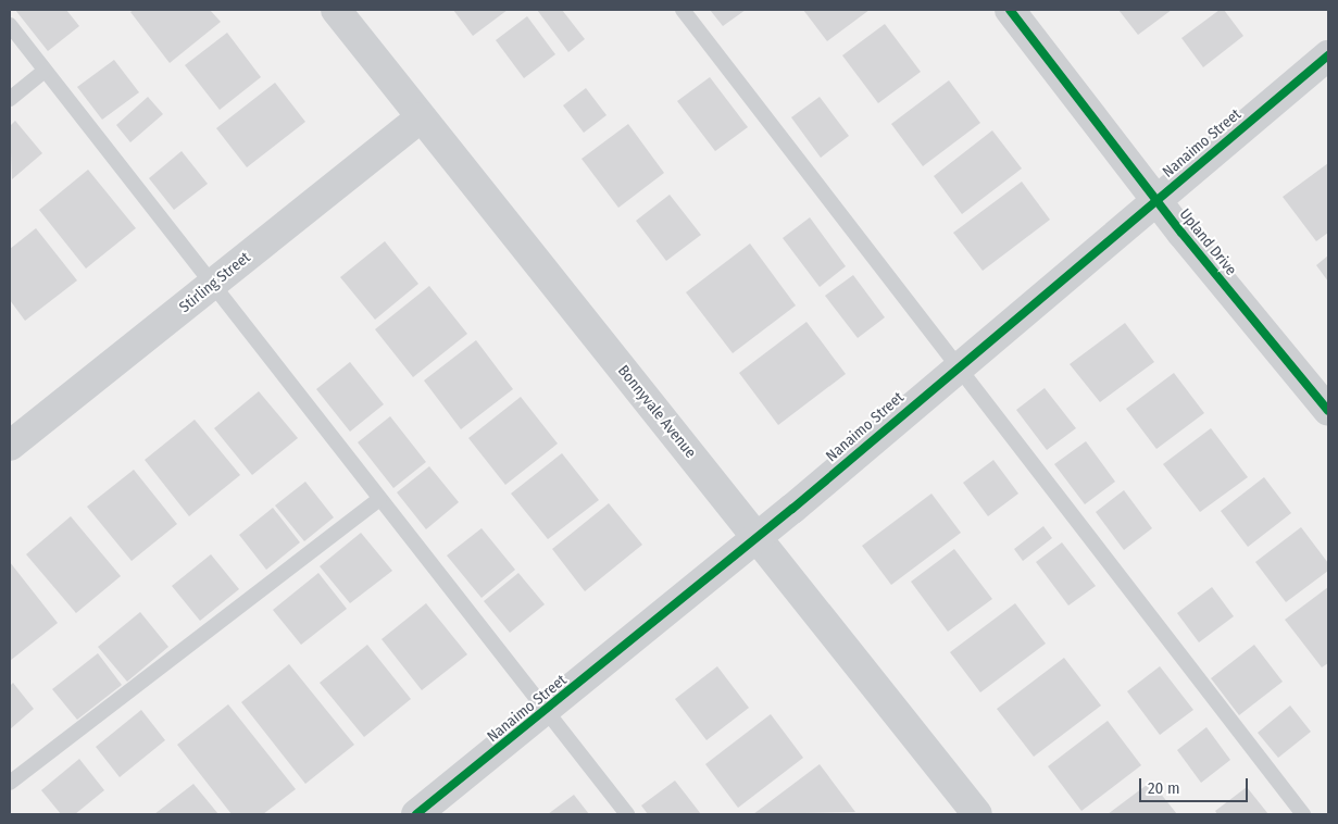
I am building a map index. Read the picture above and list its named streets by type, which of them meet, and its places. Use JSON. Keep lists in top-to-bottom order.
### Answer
{
  "streets": {
    "street": [
      "Nanaimo Street",
      "Upland Drive",
      "Stirling Street",
      "Bonnyvale Avenue"
    ]
  },
  "crossings": [
    ["Nanaimo Street", "Upland Drive"],
    ["Nanaimo Street", "Bonnyvale Avenue"],
    ["Stirling Street", "Bonnyvale Avenue"]
  ],
  "scale_bar": "20 m"
}
